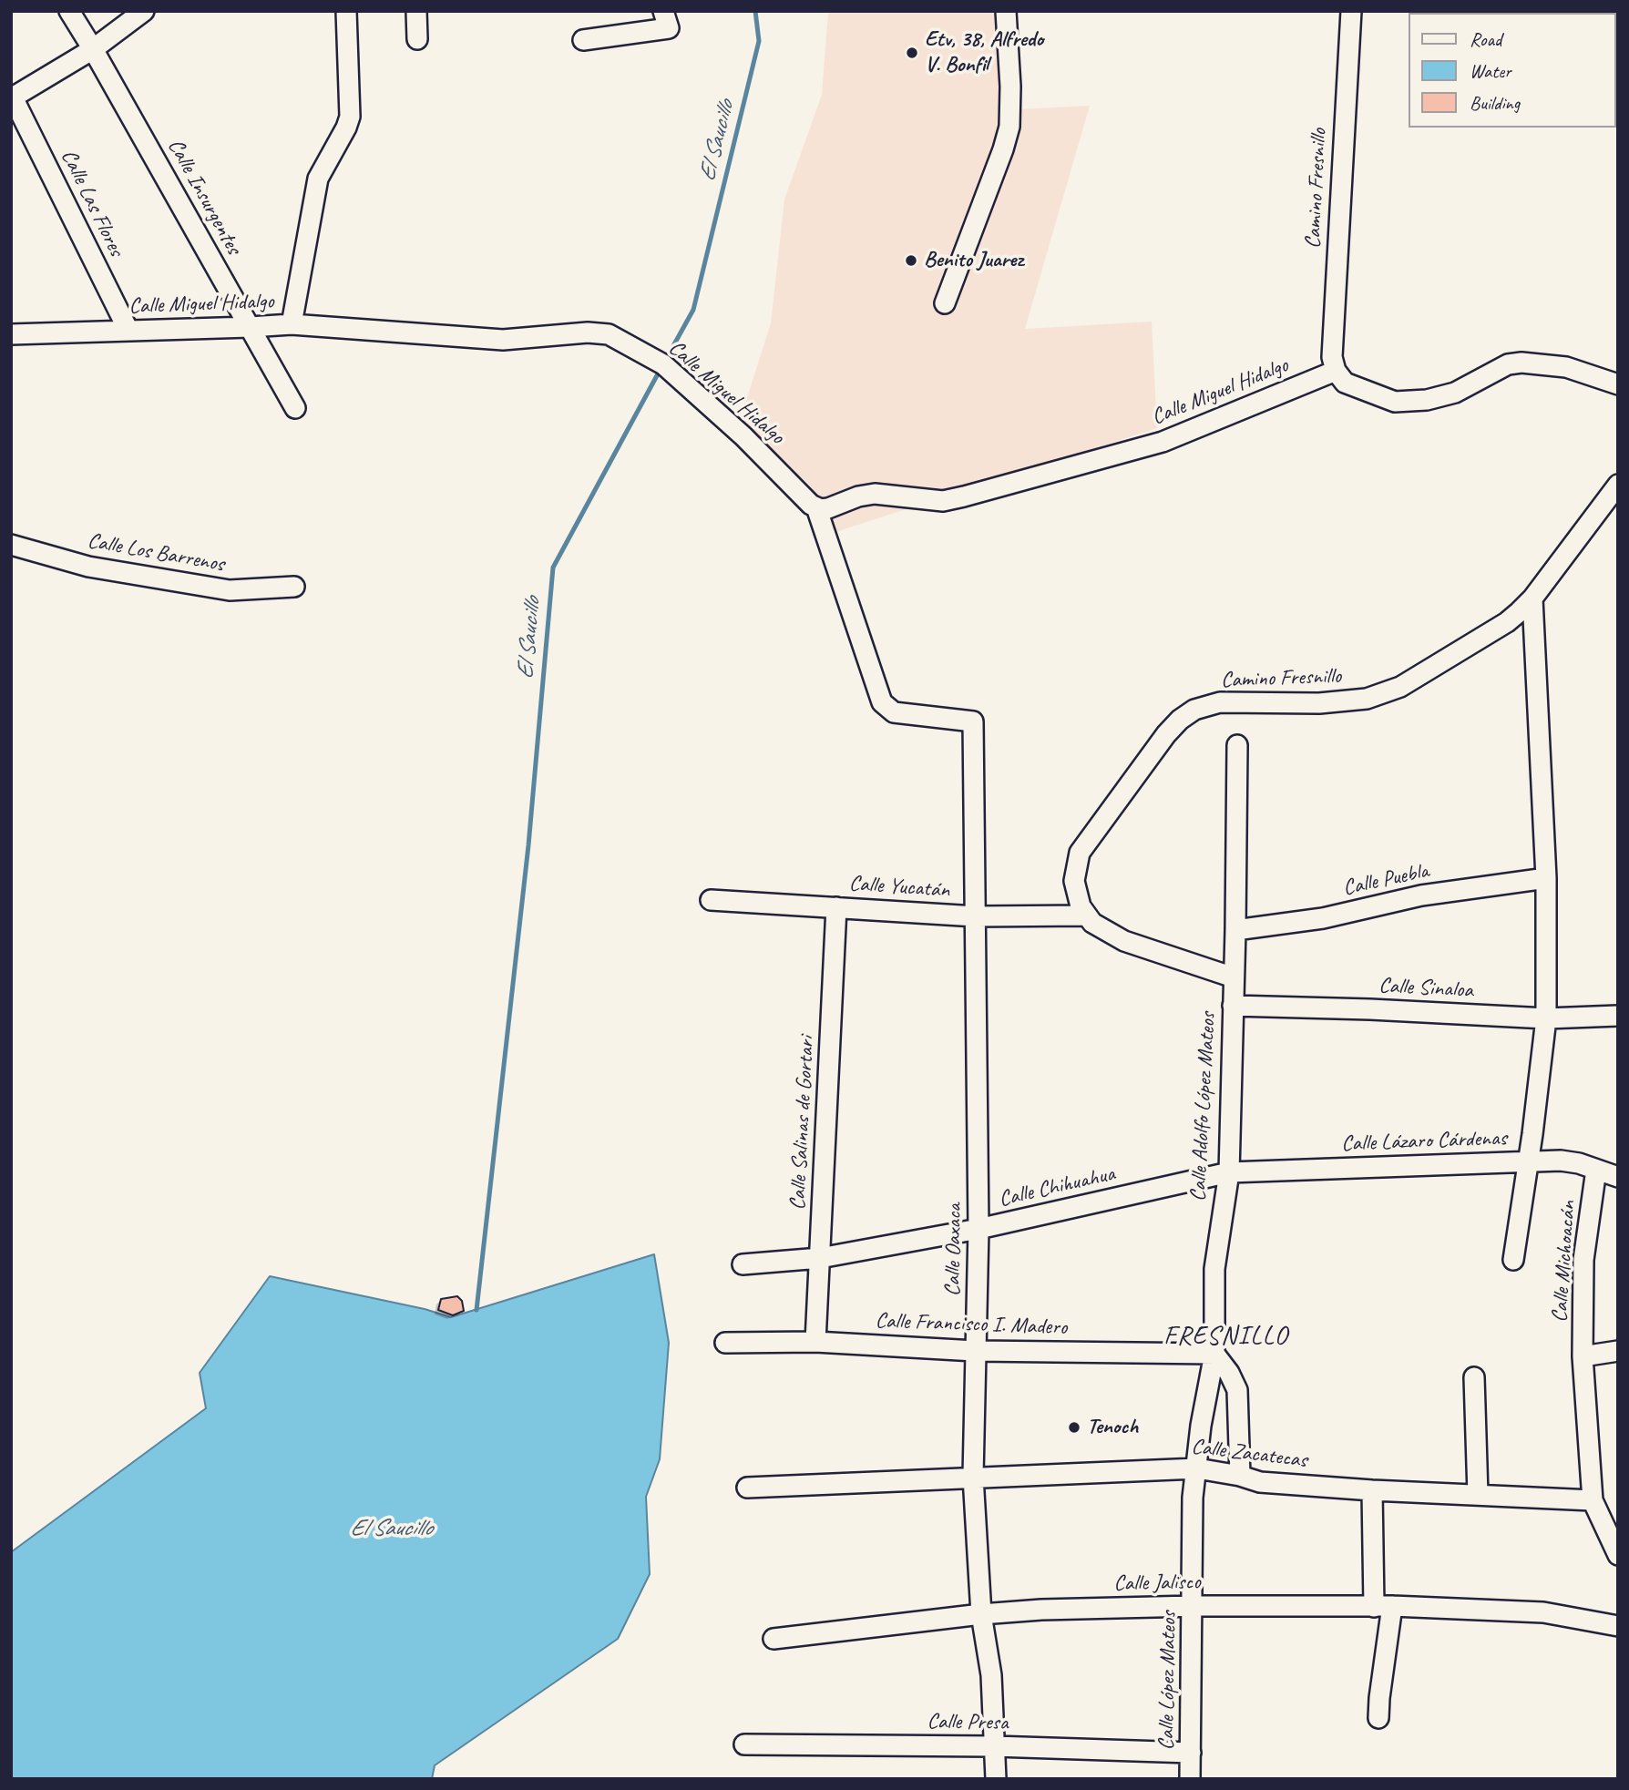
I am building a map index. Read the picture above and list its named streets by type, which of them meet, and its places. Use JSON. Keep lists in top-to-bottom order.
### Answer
{
  "streets": {
    "street": [
      "Camino Fresnillo",
      "Calle Insurgentes",
      "Calle Las Flores",
      "Calle Miguel Hidalgo",
      "Calle Los Barrenos",
      "Calle Puebla",
      "Calle Yucatán",
      "Calle Sinaloa",
      "Calle Adolfo López Mateos",
      "Calle Salinas de Gortari",
      "Calle Lázaro Cárdenas",
      "Calle Chihuahua",
      "Calle Oaxaca",
      "Calle Michoacán",
      "Calle Francisco I. Madero",
      "Calle Zacatecas",
      "Calle Jalisco",
      "Calle López Mateos",
      "Calle Presa"
    ]
  },
  "crossings": [
    ["Camino Fresnillo", "Calle Miguel Hidalgo"],
    ["Camino Fresnillo", "Calle Yucatán"],
    ["Calle Insurgentes", "Calle Miguel Hidalgo"],
    ["Calle Las Flores", "Calle Miguel Hidalgo"],
    ["Calle Miguel Hidalgo", "Calle Oaxaca"],
    ["Calle Puebla", "Calle Adolfo López Mateos"],
    ["Calle Yucatán", "Calle Salinas de Gortari"],
    ["Calle Yucatán", "Calle Oaxaca"],
    ["Calle Sinaloa", "Calle Adolfo López Mateos"],
    ["Calle Adolfo López Mateos", "Calle Lázaro Cárdenas"],
    ["Calle Adolfo López Mateos", "Calle Chihuahua"],
    ["Calle Adolfo López Mateos", "Calle Francisco I. Madero"],
    ["Calle Adolfo López Mateos", "Calle Zacatecas"],
    ["Calle Adolfo López Mateos", "Calle López Mateos"],
    ["Calle Salinas de Gortari", "Calle Chihuahua"],
    ["Calle Salinas de Gortari", "Calle Francisco I. Madero"],
    ["Calle Lázaro Cárdenas", "Calle Chihuahua"],
    ["Calle Lázaro Cárdenas", "Calle Michoacán"],
    ["Calle Chihuahua", "Calle Oaxaca"],
    ["Calle Oaxaca", "Calle Francisco I. Madero"],
    ["Calle Oaxaca", "Calle Zacatecas"],
    ["Calle Oaxaca", "Calle Jalisco"],
    ["Calle Oaxaca", "Calle Presa"],
    ["Calle Michoacán", "Calle Zacatecas"],
    ["Calle Zacatecas", "Calle López Mateos"],
    ["Calle Jalisco", "Calle López Mateos"],
    ["Calle López Mateos", "Calle Presa"]
  ],
  "districts": ["FRESNILLO"],
  "water": ["El Saucillo"],
  "places": ["Etv, 38, Alfredo V. Bonfil", "Benito Juarez", "Tenoch"],
  "legend": ["Road", "Water", "Building"]
}
